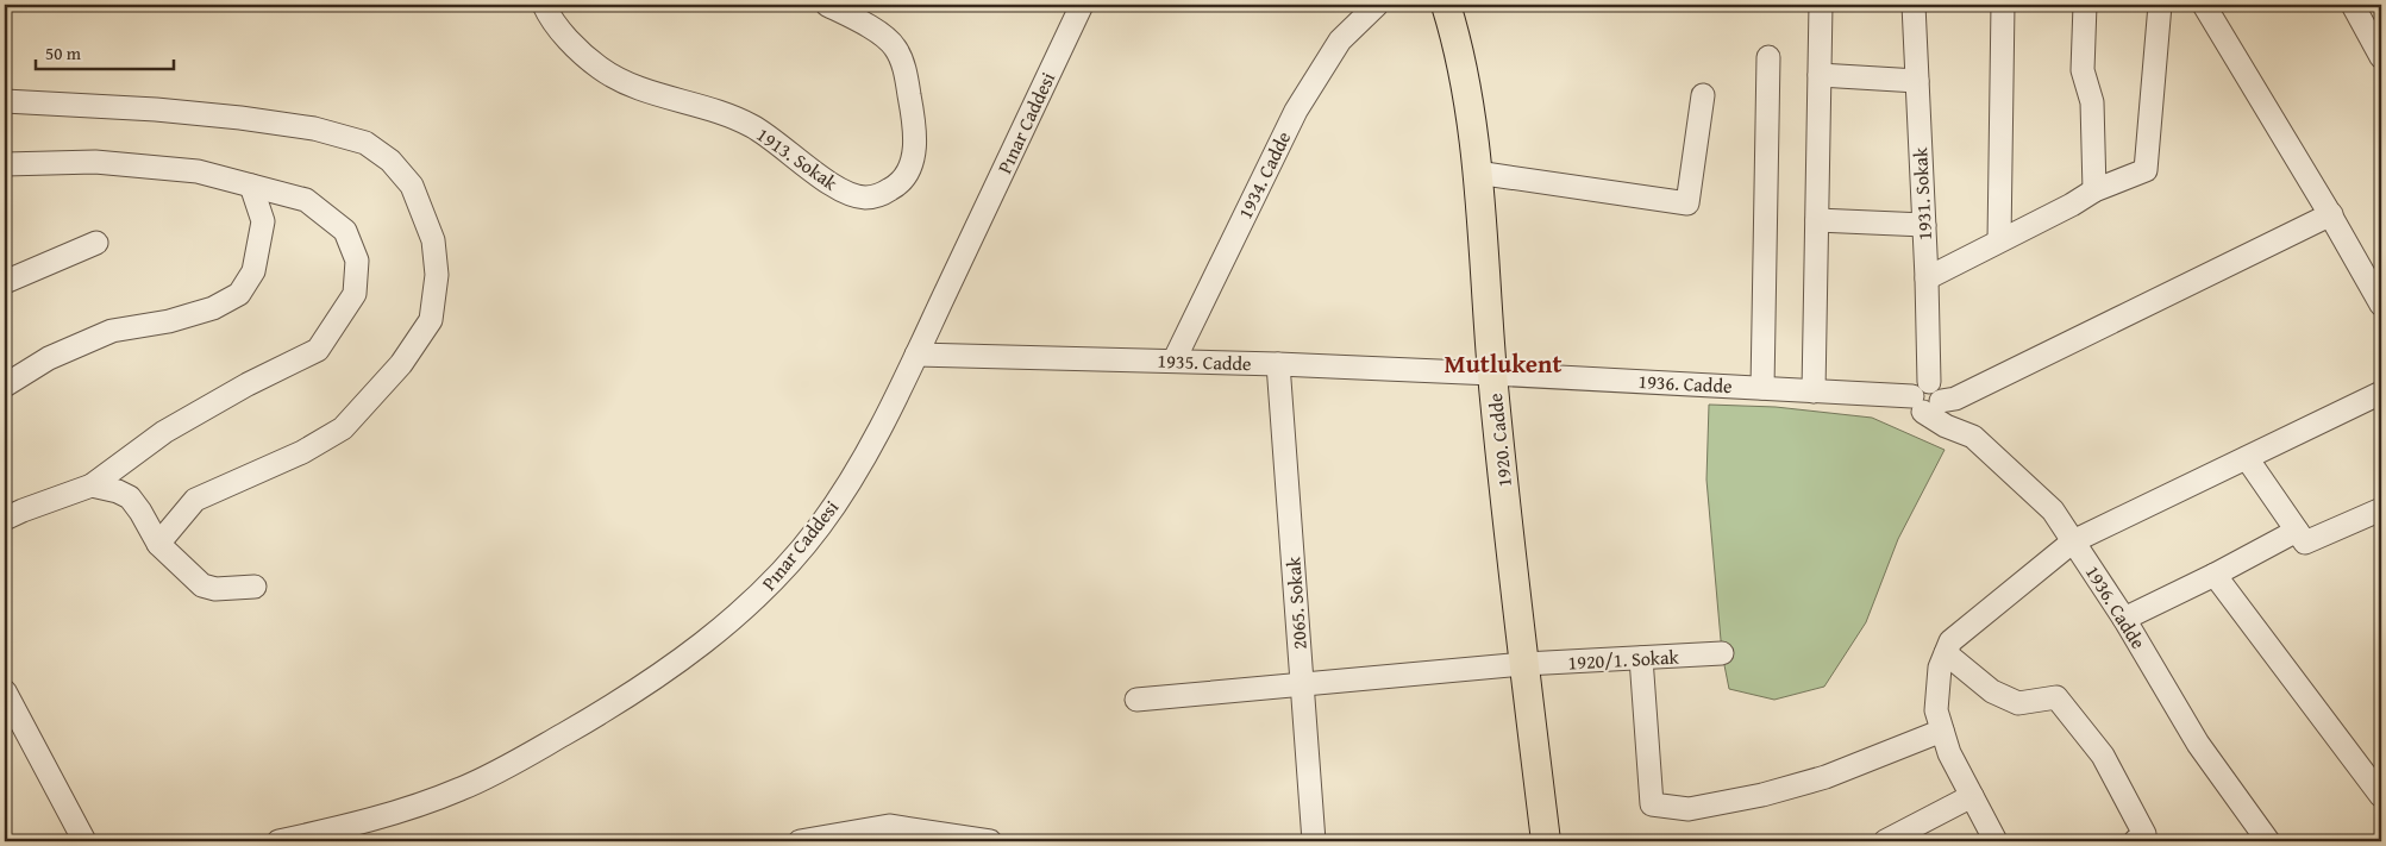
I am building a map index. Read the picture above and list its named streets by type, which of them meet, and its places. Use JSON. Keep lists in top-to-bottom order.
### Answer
{
  "streets": {
    "main road": ["1920. Cadde"],
    "street": [
      "Pınar Caddesi",
      "1913. Sokak",
      "1934. Cadde",
      "1931. Sokak",
      "1935. Cadde",
      "1936. Cadde",
      "2065. Sokak",
      "1920/1. Sokak"
    ]
  },
  "crossings": [
    ["Pınar Caddesi", "1935. Cadde"],
    ["1934. Cadde", "1935. Cadde"],
    ["1931. Sokak", "1936. Cadde"],
    ["1935. Cadde", "1936. Cadde"],
    ["1935. Cadde", "1920. Cadde"],
    ["1935. Cadde", "2065. Sokak"],
    ["1936. Cadde", "1920. Cadde"],
    ["1920. Cadde", "1920/1. Sokak"],
    ["2065. Sokak", "1920/1. Sokak"]
  ],
  "districts": ["Mutlukent"],
  "scale_bar": "50 m"
}
